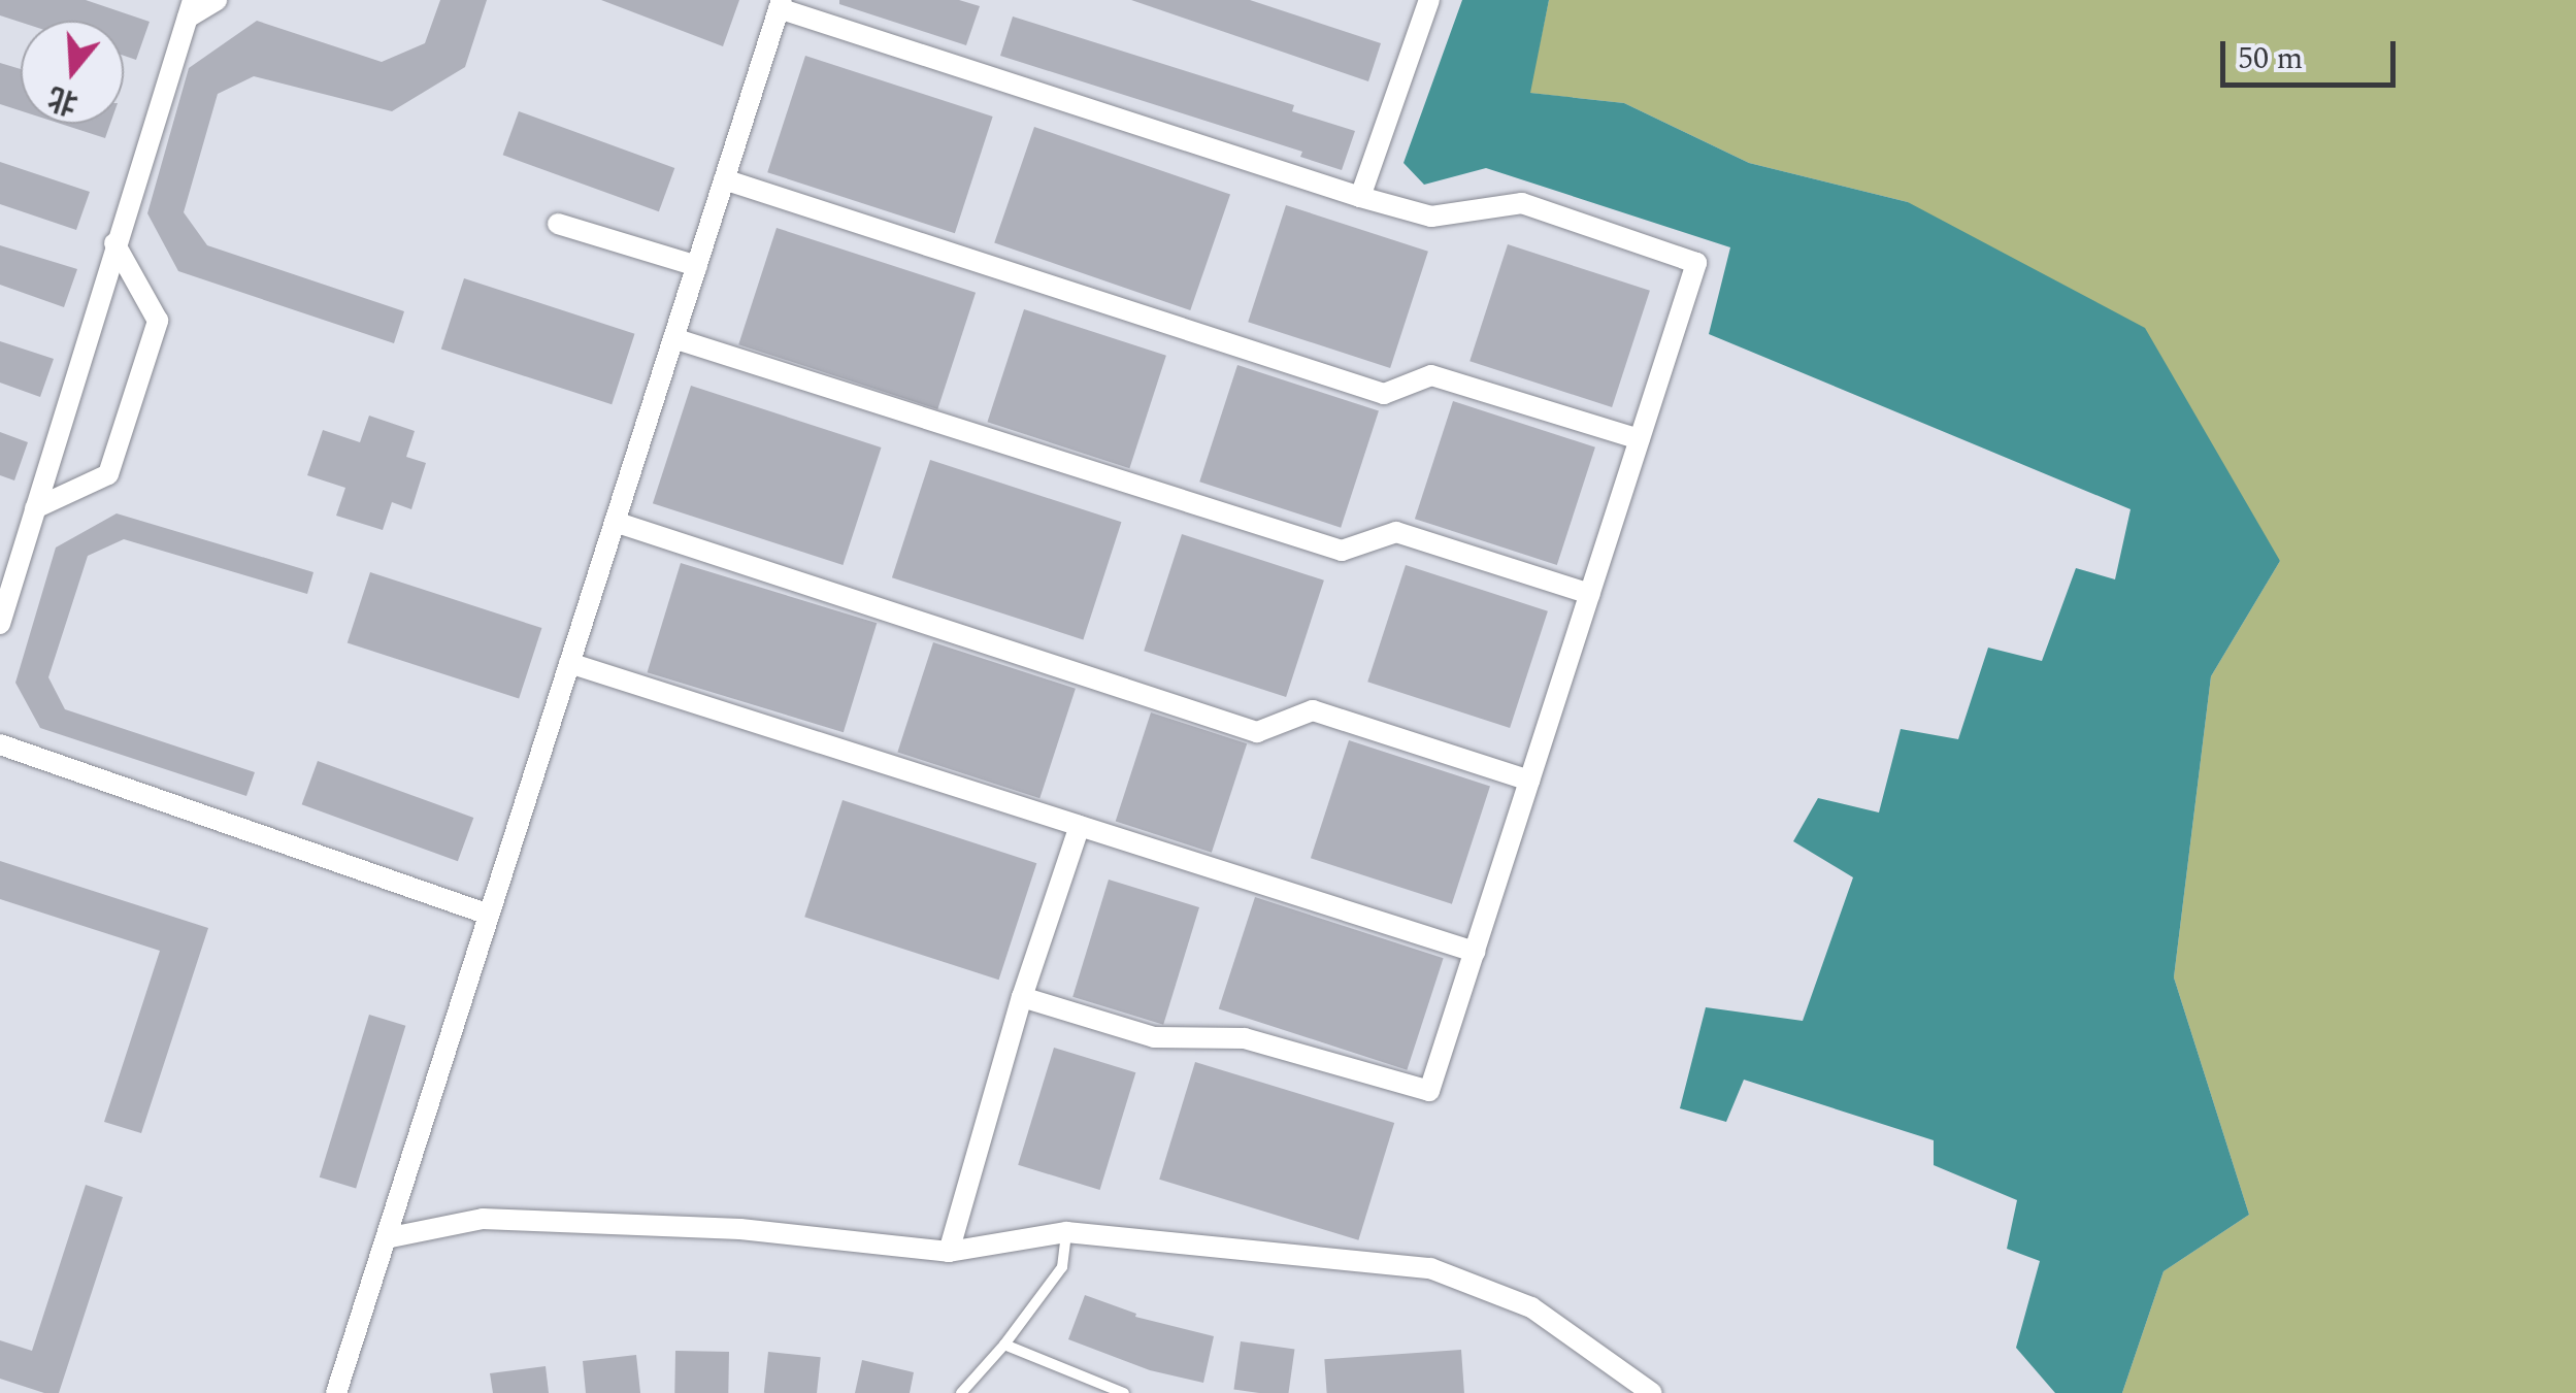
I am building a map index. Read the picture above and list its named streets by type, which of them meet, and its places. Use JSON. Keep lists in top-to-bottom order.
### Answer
{
  "scale_bar": "50 m",
  "north": "bottom"
}
